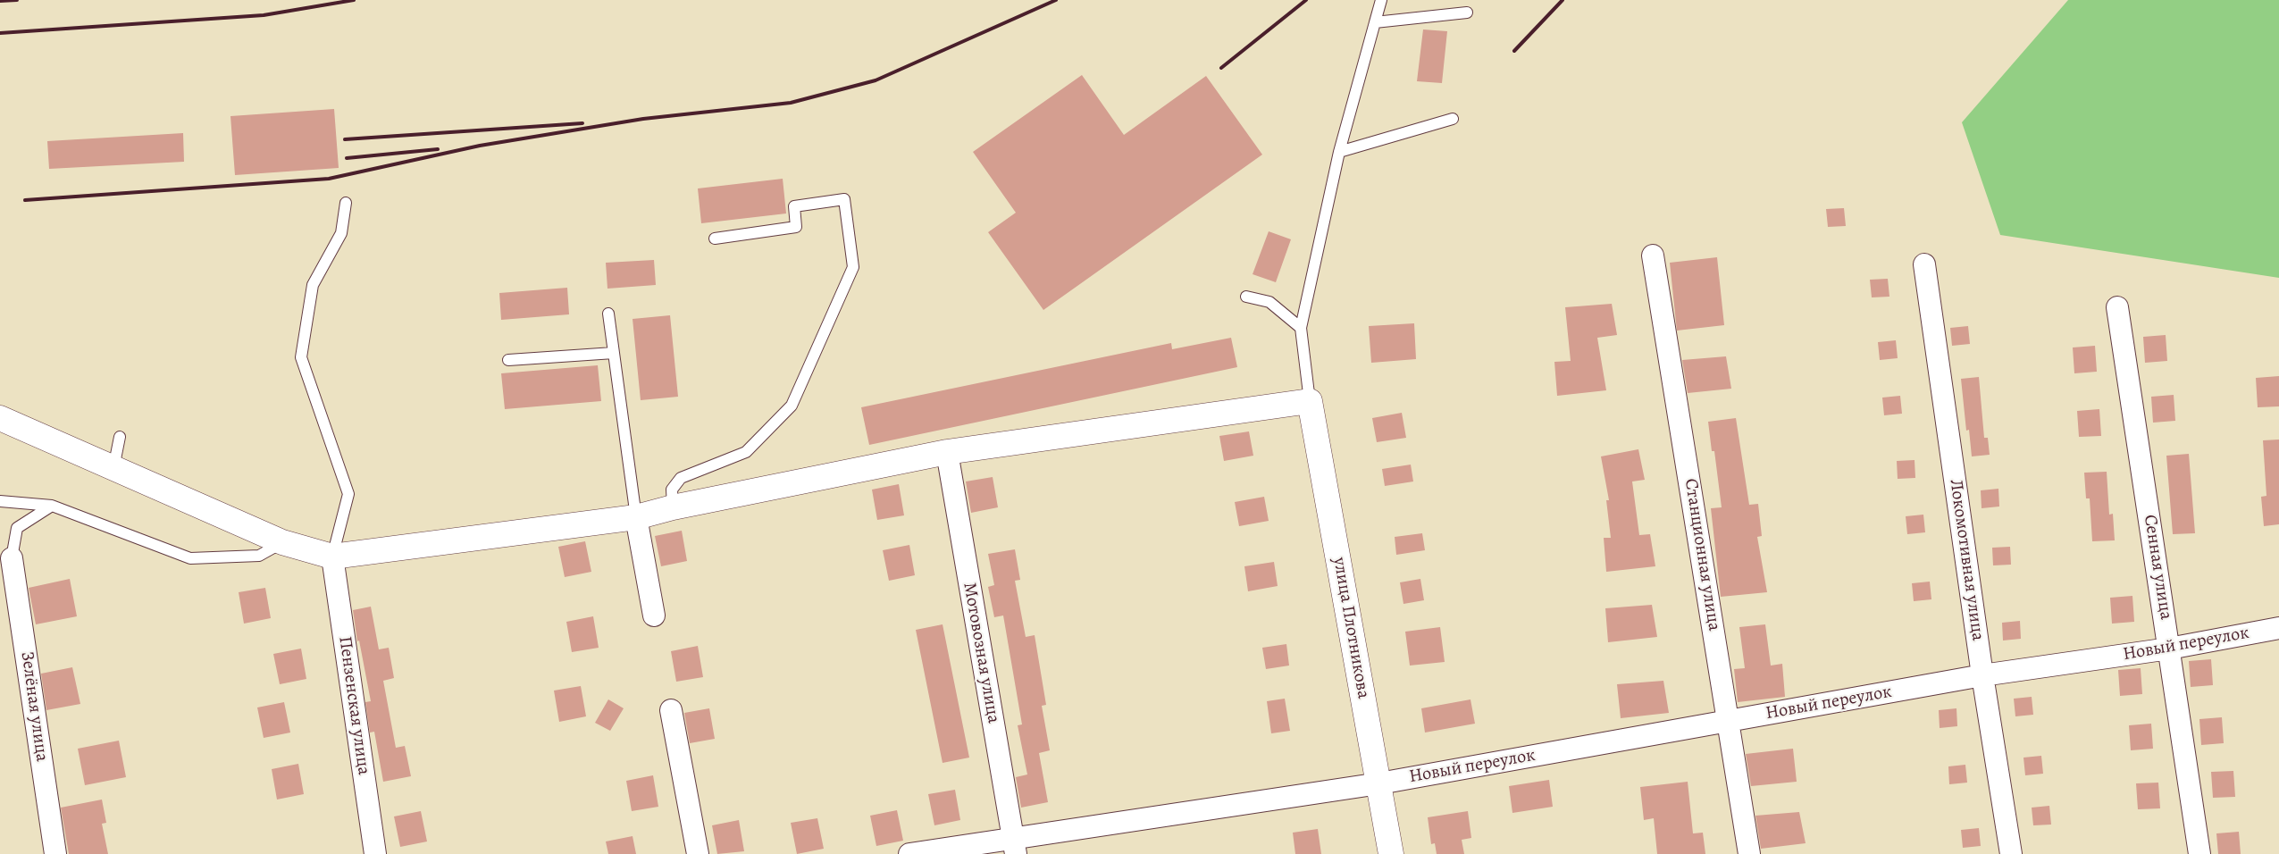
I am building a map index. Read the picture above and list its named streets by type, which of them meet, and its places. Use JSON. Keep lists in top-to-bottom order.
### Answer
{
  "streets": {
    "street": [
      "Станционная улица",
      "Локомотивная улица",
      "Сенная улица",
      "улица Плотникова",
      "Новый переулок",
      "Мотовозная улица",
      "Пензенская улица",
      "Зелёная улица"
    ]
  },
  "crossings": [
    ["Станционная улица", "Новый переулок"],
    ["Локомотивная улица", "Новый переулок"],
    ["Сенная улица", "Новый переулок"],
    ["улица Плотникова", "Новый переулок"],
    ["Новый переулок", "Мотовозная улица"]
  ]
}
